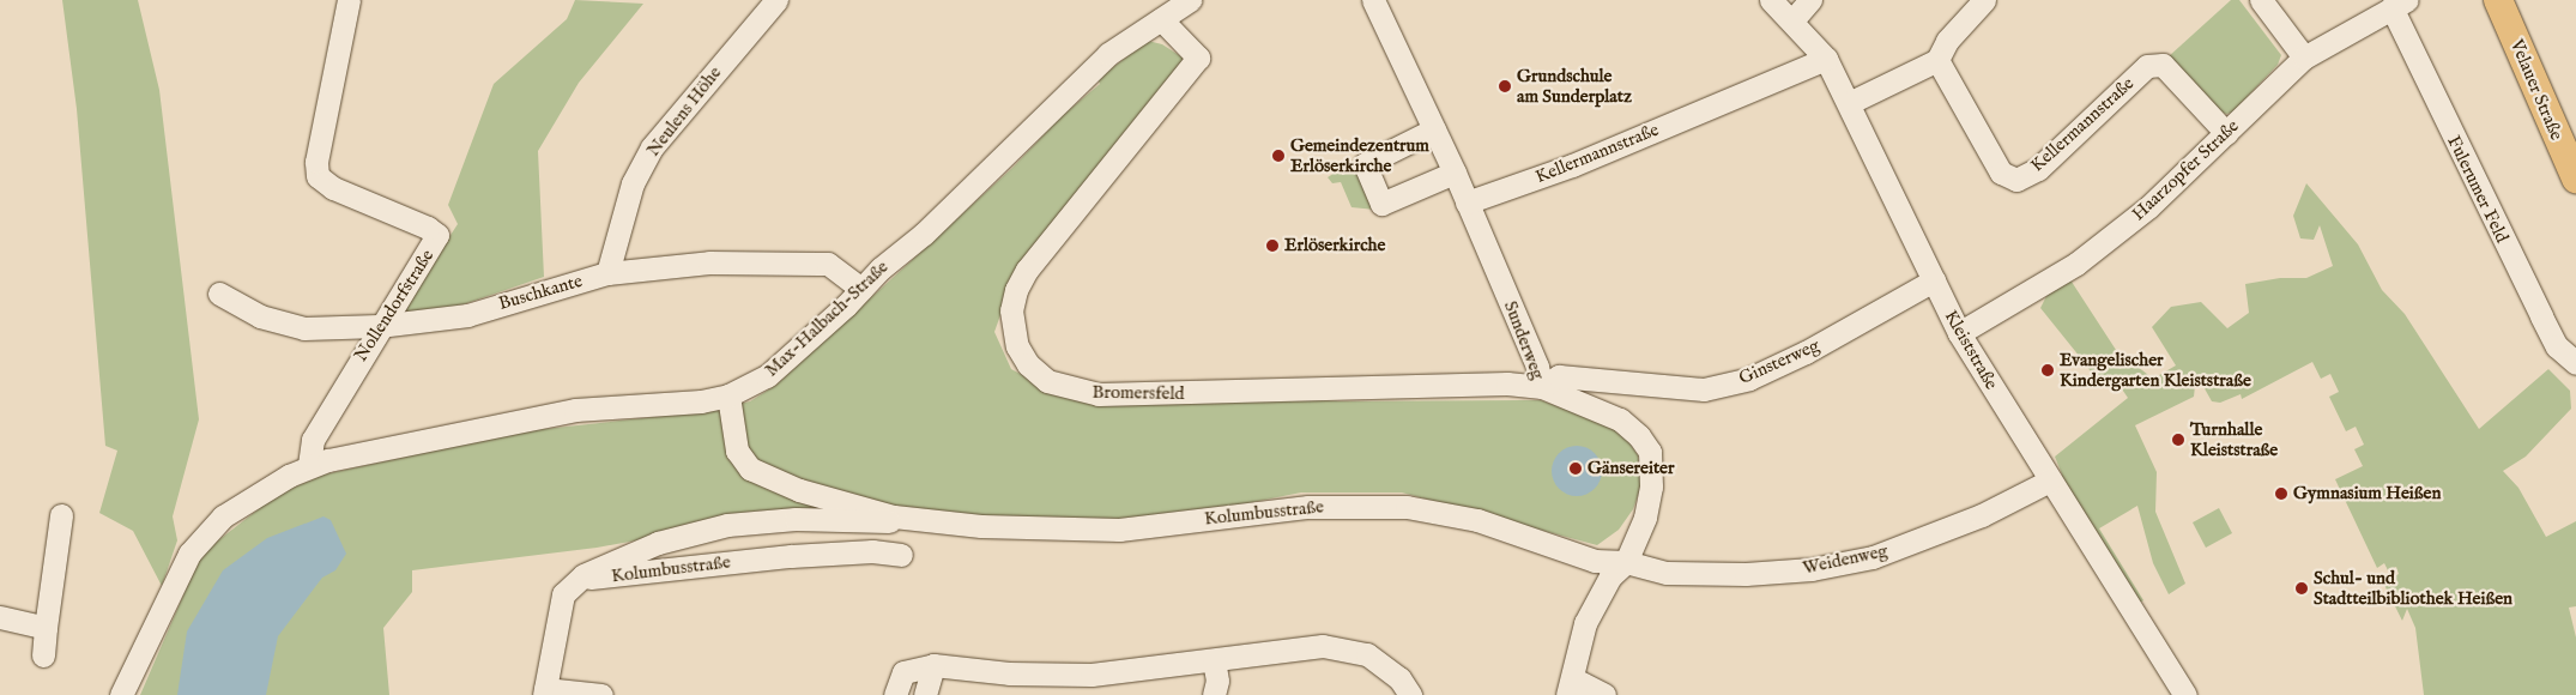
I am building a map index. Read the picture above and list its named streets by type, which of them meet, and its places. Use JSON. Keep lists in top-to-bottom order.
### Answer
{
  "streets": {
    "main road": ["Velauer Straße"],
    "street": [
      "Neulens Höhe",
      "Kellermannstraße",
      "Haarzopfer Straße",
      "Fulerumer Feld",
      "Buschkante",
      "Nollendorfstraße",
      "Max-Halbach-Straße",
      "Sunderweg",
      "Kleiststraße",
      "Ginsterweg",
      "Bromersfeld",
      "Kolumbusstraße",
      "Weidenweg"
    ]
  },
  "crossings": [
    ["Neulens Höhe", "Buschkante"],
    ["Kellermannstraße", "Haarzopfer Straße"],
    ["Kellermannstraße", "Sunderweg"],
    ["Kellermannstraße", "Kleiststraße"],
    ["Haarzopfer Straße", "Fulerumer Feld"],
    ["Haarzopfer Straße", "Kleiststraße"],
    ["Buschkante", "Nollendorfstraße"],
    ["Buschkante", "Max-Halbach-Straße"],
    ["Nollendorfstraße", "Max-Halbach-Straße"],
    ["Max-Halbach-Straße", "Bromersfeld"],
    ["Max-Halbach-Straße", "Kolumbusstraße"],
    ["Sunderweg", "Ginsterweg"],
    ["Sunderweg", "Bromersfeld"],
    ["Sunderweg", "Kolumbusstraße"],
    ["Sunderweg", "Weidenweg"],
    ["Kleiststraße", "Ginsterweg"],
    ["Kleiststraße", "Weidenweg"],
    ["Ginsterweg", "Bromersfeld"],
    ["Kolumbusstraße", "Weidenweg"]
  ],
  "places": [
    "Grundschule am Sunderplatz",
    "Gemeindezentrum Erlöserkirche",
    "Erlöserkirche",
    "Evangelischer Kindergarten Kleiststraße",
    "Turnhalle Kleiststraße",
    "Gänsereiter",
    "Gymnasium Heißen",
    "Schul- und Stadtteilbibliothek Heißen"
  ]
}
